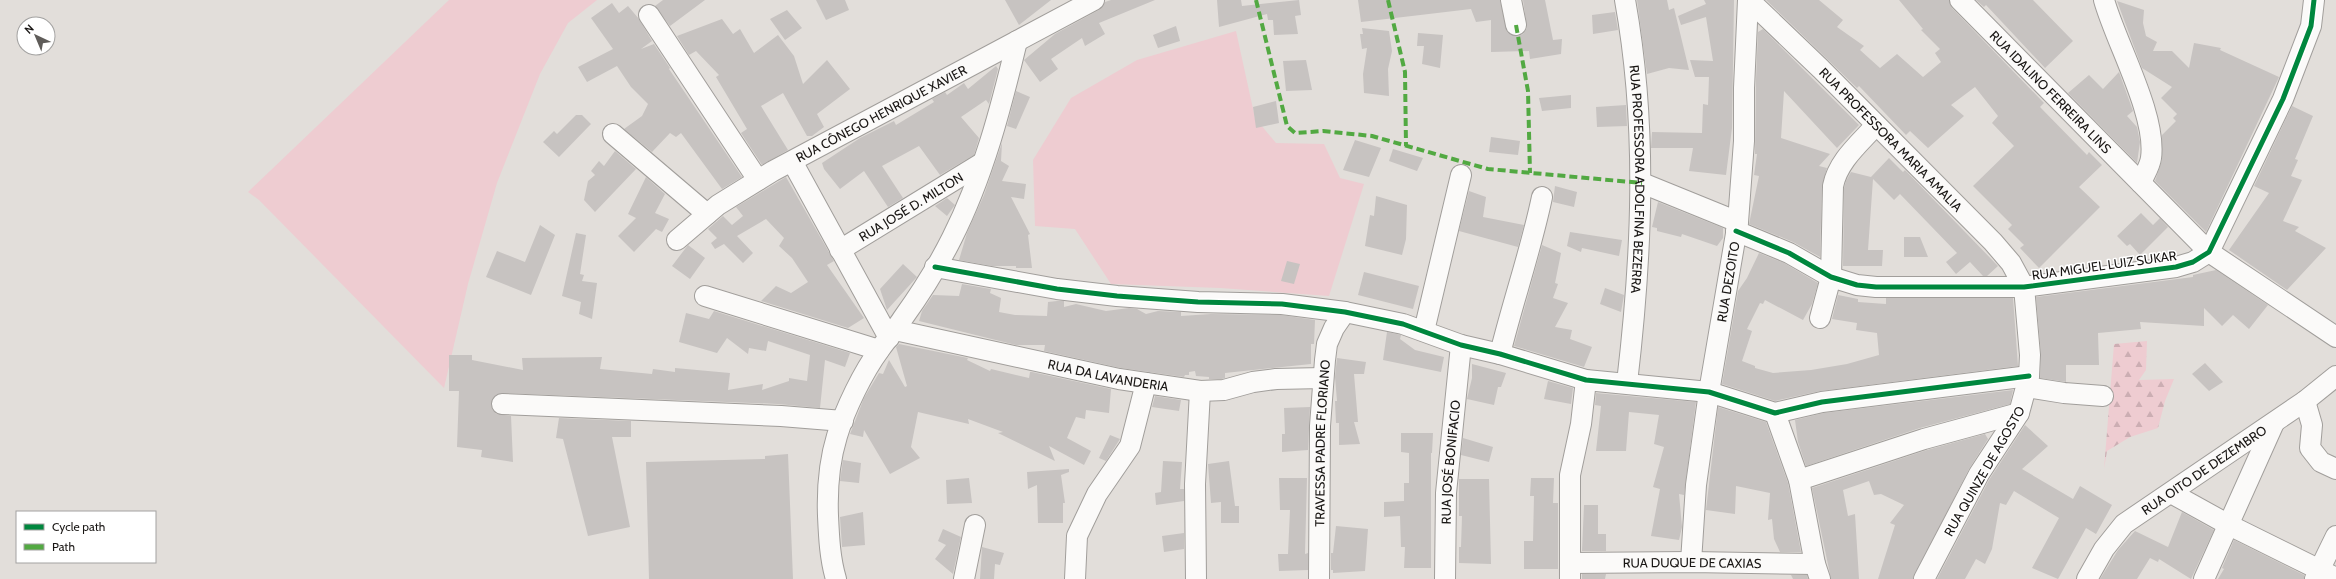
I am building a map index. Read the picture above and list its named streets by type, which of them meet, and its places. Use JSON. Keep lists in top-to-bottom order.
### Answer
{
  "streets": {
    "street": [
      "RUA IDALINO FERREIRA LINS",
      "RUA CÔNEGO HENRIQUE XAVIER",
      "RUA PROFESSORA MARIA AMALIA",
      "RUA PROFESSORA ADOLFINA BEZERRA",
      "RUA JOSÉ D. MILTON",
      "RUA MIGUEL LUIZ SUKAR",
      "RUA DEZOITO",
      "RUA DA LAVANDERIA",
      "TRAVESSA PADRE FLORIANO",
      "RUA JOSÉ BONIFACIO",
      "RUA OITO DE DEZEMBRO",
      "RUA QUINZE DE AGOSTO",
      "RUA DUQUE DE CAXIAS"
    ]
  },
  "crossings": [
    ["RUA IDALINO FERREIRA LINS", "RUA MIGUEL LUIZ SUKAR"],
    ["RUA PROFESSORA MARIA AMALIA", "RUA MIGUEL LUIZ SUKAR"],
    ["RUA PROFESSORA MARIA AMALIA", "RUA DEZOITO"],
    ["RUA PROFESSORA MARIA AMALIA", "RUA QUINZE DE AGOSTO"],
    ["RUA PROFESSORA ADOLFINA BEZERRA", "RUA MIGUEL LUIZ SUKAR"],
    ["RUA MIGUEL LUIZ SUKAR", "RUA DEZOITO"],
    ["RUA MIGUEL LUIZ SUKAR", "RUA QUINZE DE AGOSTO"],
    ["RUA DEZOITO", "RUA DUQUE DE CAXIAS"],
    ["RUA DA LAVANDERIA", "TRAVESSA PADRE FLORIANO"]
  ],
  "legend": ["Cycle path", "Path"],
  "north": "top left"
}
